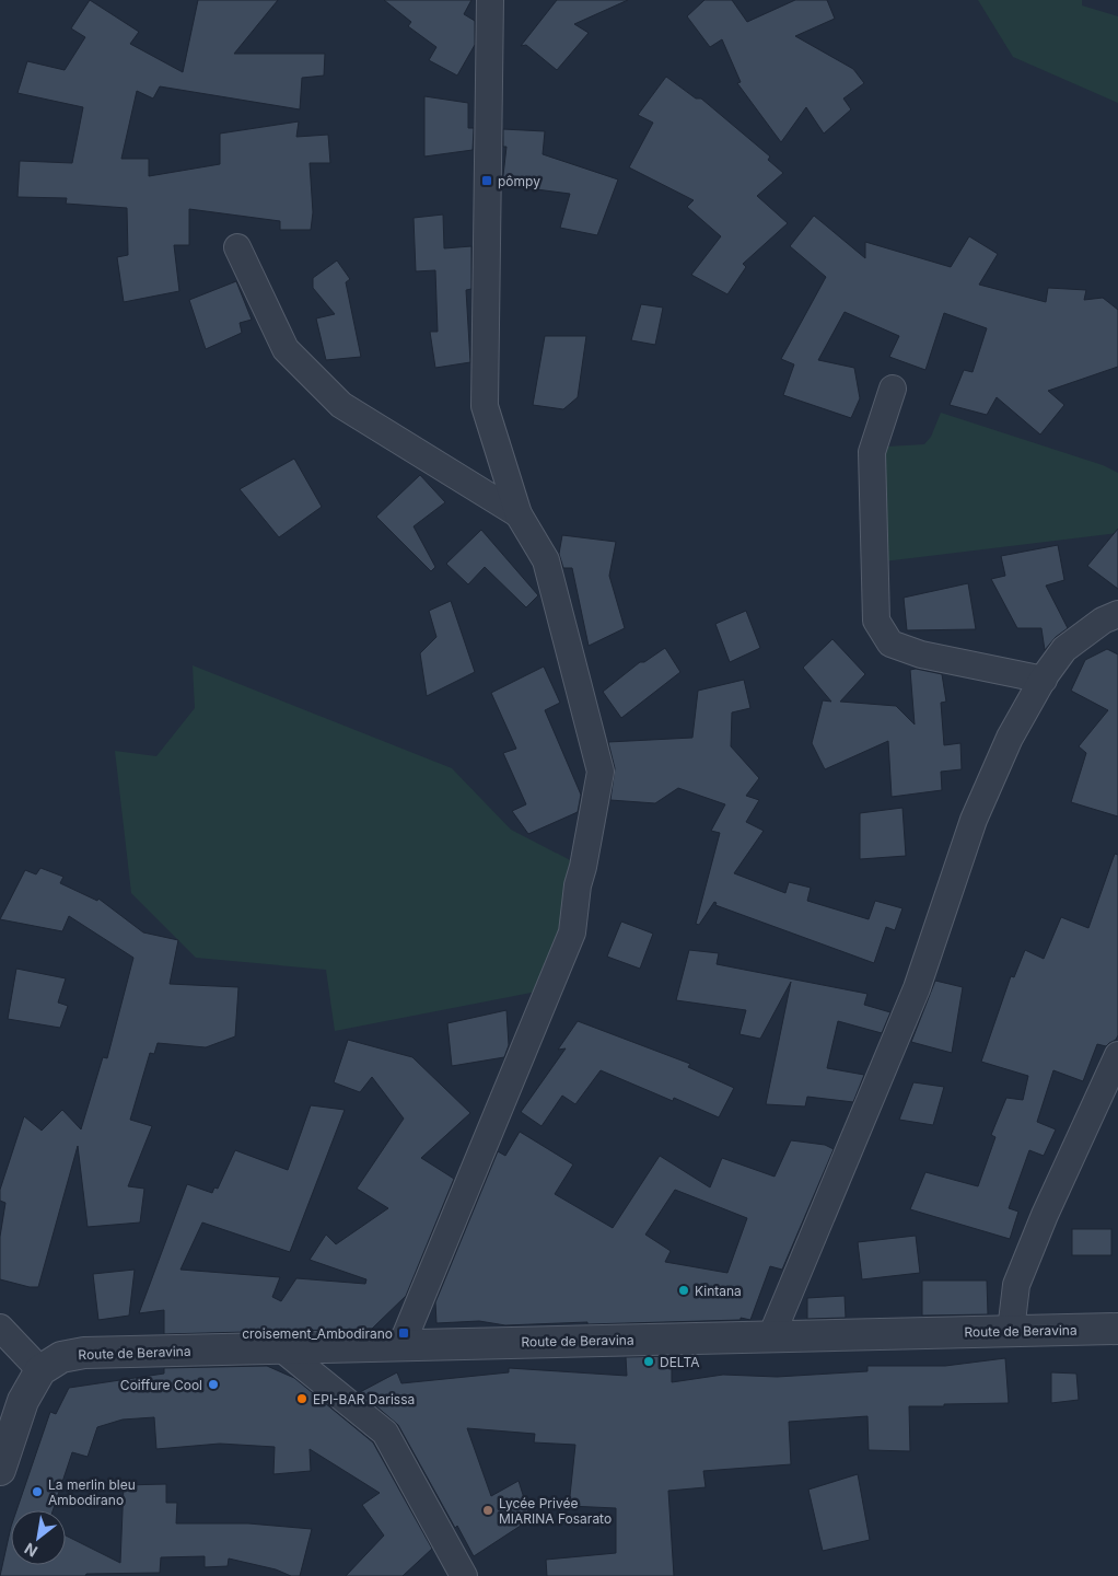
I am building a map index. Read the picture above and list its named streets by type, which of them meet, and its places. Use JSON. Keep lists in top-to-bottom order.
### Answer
{
  "streets": {
    "street": ["Route de Beravina"]
  },
  "places": {
    "transit": ["pômpy", "croisement_Ambodirano"],
    "other": [
      "Kintana",
      "DELTA",
      "Coiffure Cool",
      "EPI-BAR Darissa",
      "La merlin bleu Ambodirano",
      "Lycée Privée MIARINA Fosarato"
    ]
  },
  "north": "bottom left"
}
